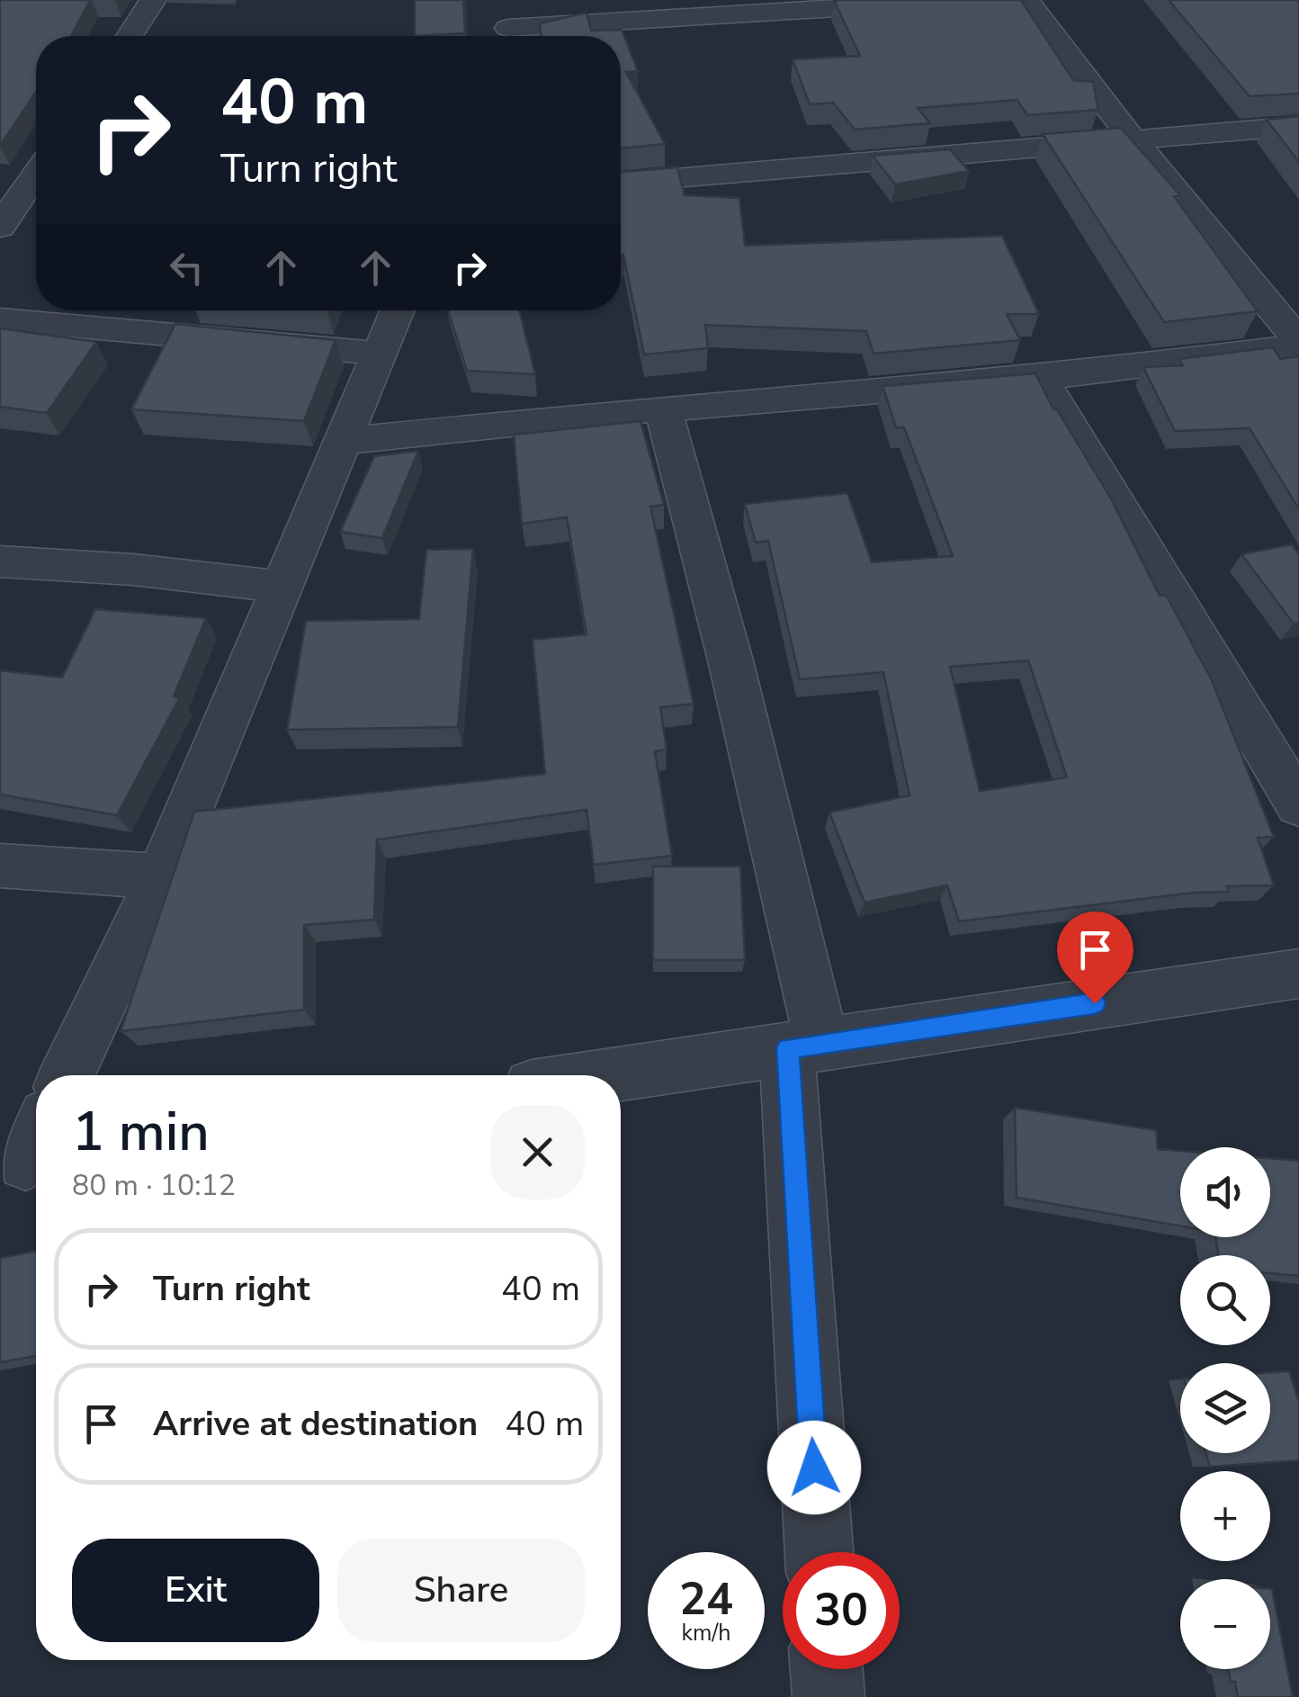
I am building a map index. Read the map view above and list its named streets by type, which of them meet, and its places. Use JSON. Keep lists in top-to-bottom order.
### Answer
{
  "page": {
    "turn": ["40 m", "Turn right"],
    "heading": ["1 min", "80 m · 10:12"],
    "map_buttons": ["+", "−"],
    "list": [
      {
        "name": "Turn right",
        "value": "40 m"
      },
      {
        "name": "Arrive at destination",
        "value": "40 m"
      }
    ],
    "buttons": ["Exit", "Share"],
    "speed": "24 km/h",
    "limit": "30"
  }
}
